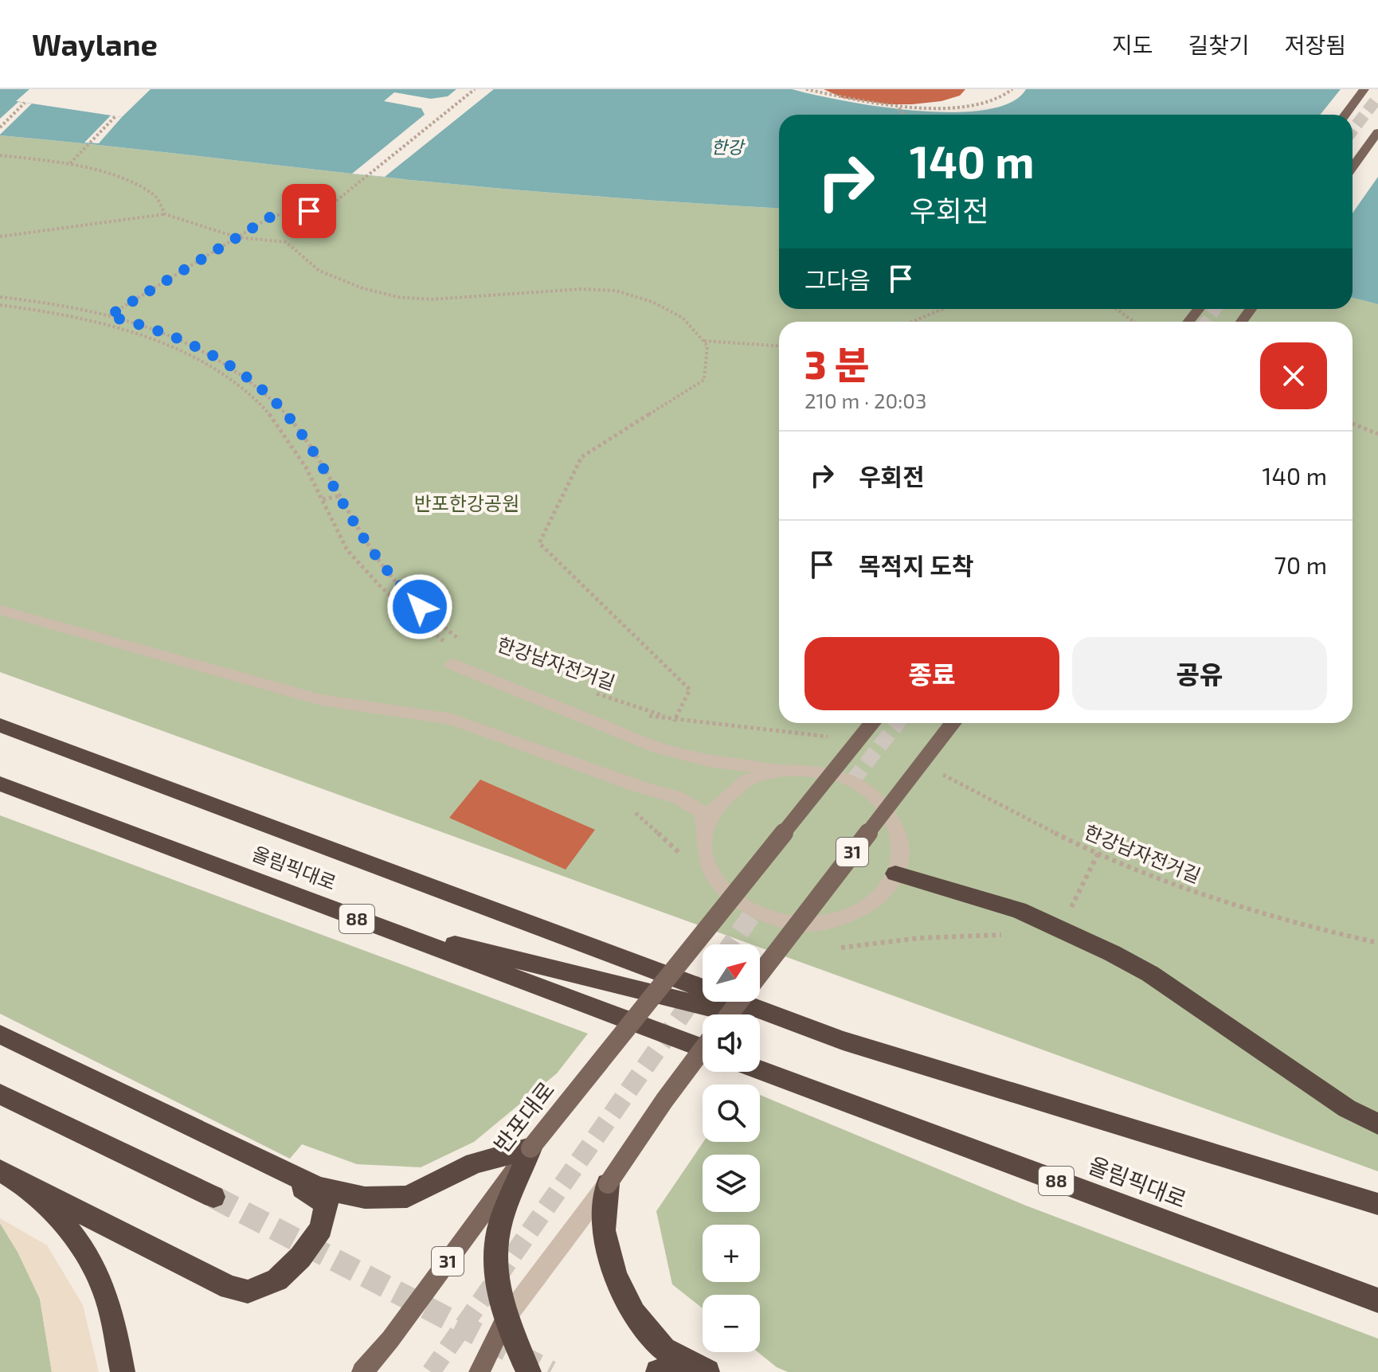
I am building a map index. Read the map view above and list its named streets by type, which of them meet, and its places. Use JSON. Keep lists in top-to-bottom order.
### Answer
{
  "streets": {
    "highway": ["올림픽대로", "88"],
    "main road": ["31", "반포대로"],
    "path": ["한강남자전거길"]
  },
  "water": ["한강"],
  "parks": ["반포한강공원"],
  "north": "top right",
  "page": {
    "header": "Waylane",
    "nav": ["지도", "길찾기", "저장됨"],
    "turn": ["140 m", "우회전"],
    "then": "그다음",
    "heading": ["3 분", "210 m · 20:03"],
    "list": [
      {
        "name": "우회전",
        "value": "140 m"
      },
      {
        "name": "목적지 도착",
        "value": "70 m"
      }
    ],
    "buttons": ["종료", "공유"],
    "map_buttons": ["+", "−"]
  }
}
